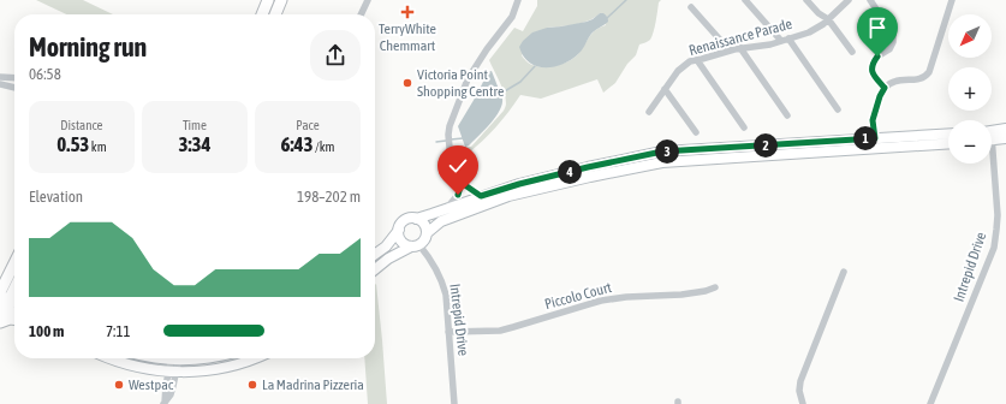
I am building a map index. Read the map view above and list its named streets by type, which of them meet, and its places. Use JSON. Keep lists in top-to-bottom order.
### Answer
{
  "streets": {
    "street": ["Renaissance Parade", "Intrepid Drive", "Piccolo Court"]
  },
  "crossings": [
    ["Intrepid Drive", "Piccolo Court"]
  ],
  "places": {
    "health": ["TerryWhite Chemmart"],
    "other": ["Victoria Point Shopping Centre", "Westpac", "La Madrina Pizzeria"]
  },
  "north": "bottom left",
  "page": {
    "map_buttons": ["+", "−"],
    "heading": ["Morning run", "06:58"],
    "stats": [
      ["Distance", "0.53 km"],
      ["Time", "3:34"],
      ["Pace", "6:43 /km"]
    ],
    "pins": [
      "1",
      "2",
      "3",
      "4"
    ],
    "chart": ["Elevation", "198–202 m"],
    "list": [
      {
        "name": "100 m",
        "note": "7:11"
      }
    ]
  }
}
